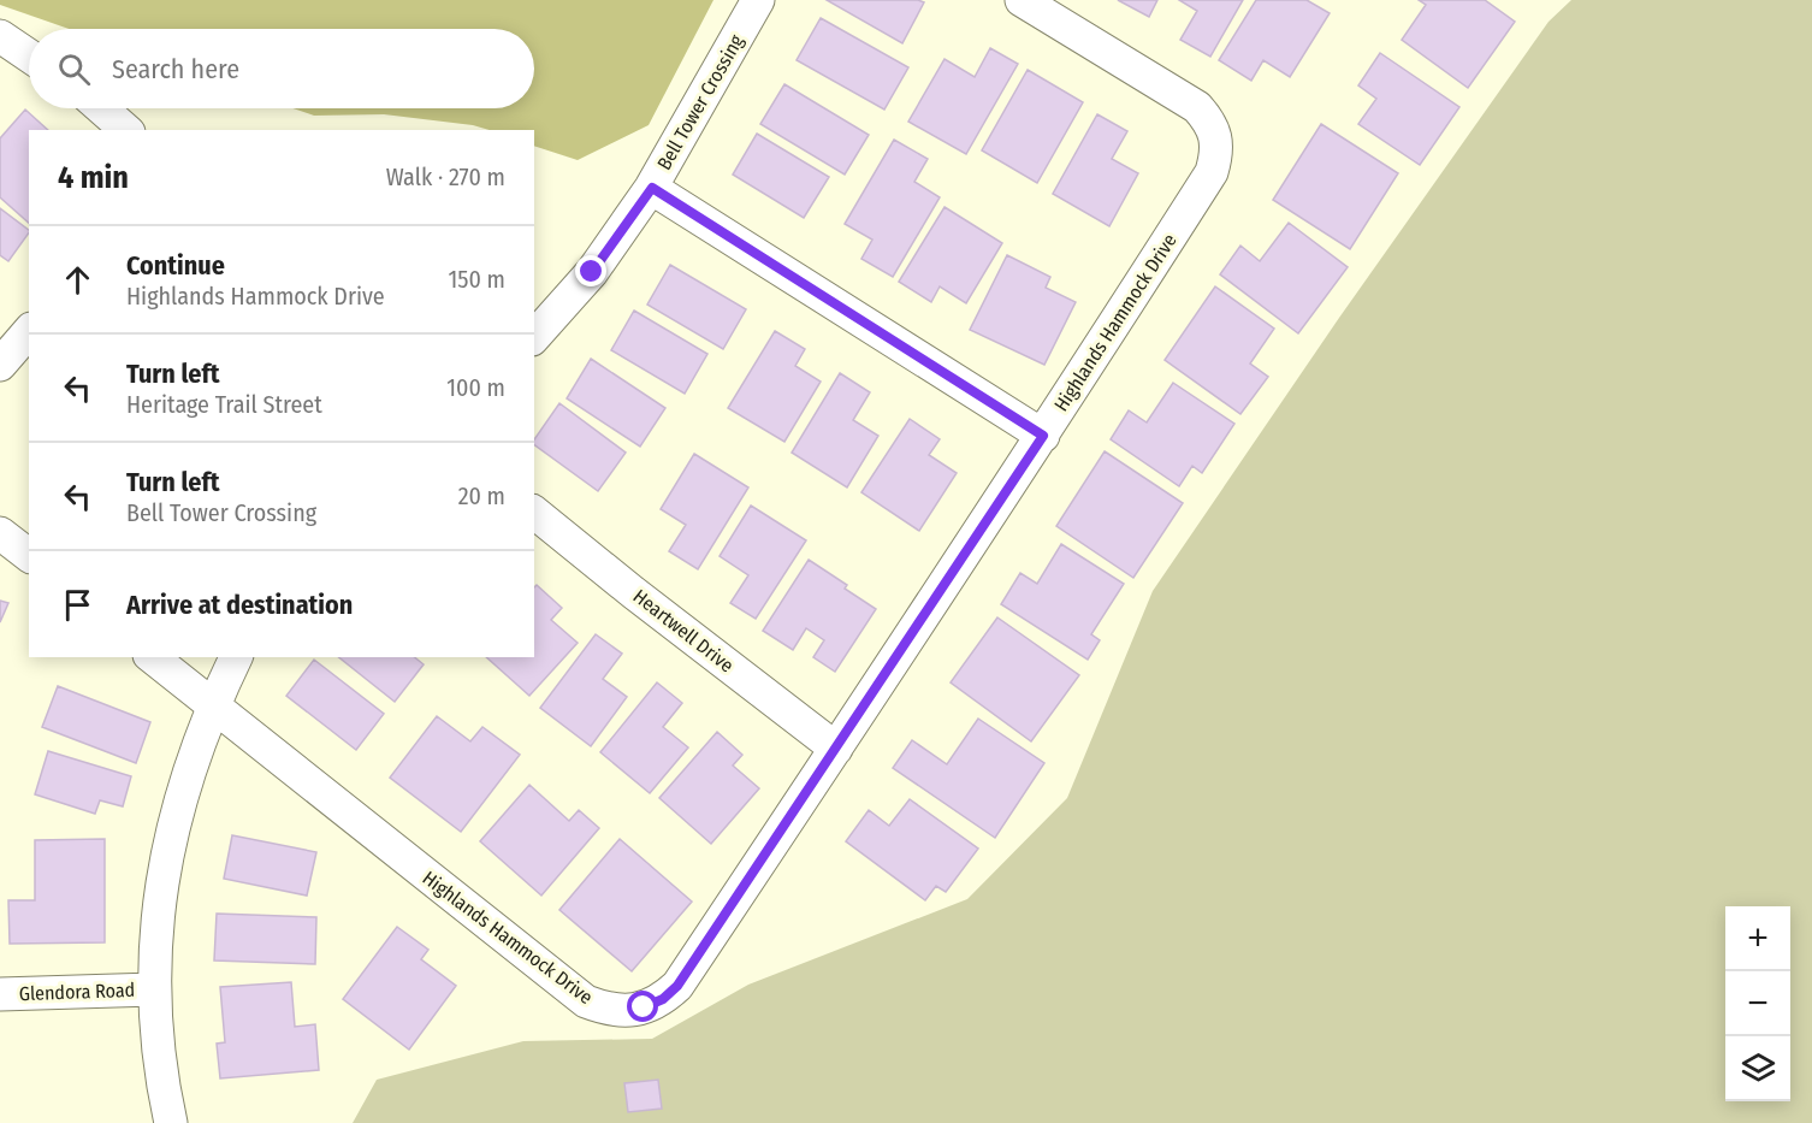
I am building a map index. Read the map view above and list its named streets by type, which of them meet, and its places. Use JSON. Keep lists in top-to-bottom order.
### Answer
{
  "streets": {
    "street": [
      "Bell Tower Crossing",
      "Highlands Hammock Drive",
      "Heartwell Drive",
      "Glendora Road"
    ]
  },
  "crossings": [
    ["Highlands Hammock Drive", "Heartwell Drive"]
  ],
  "page": {
    "search": "Search here",
    "heading": ["4 min", "Walk · 270 m"],
    "list": [
      ["Continue", "Highlands Hammock Drive", "150 m"],
      ["Turn left", "Heritage Trail Street", "100 m"],
      ["Turn left", "Bell Tower Crossing", "20 m"],
      "Arrive at destination"
    ],
    "map_buttons": ["+", "−"]
  }
}
